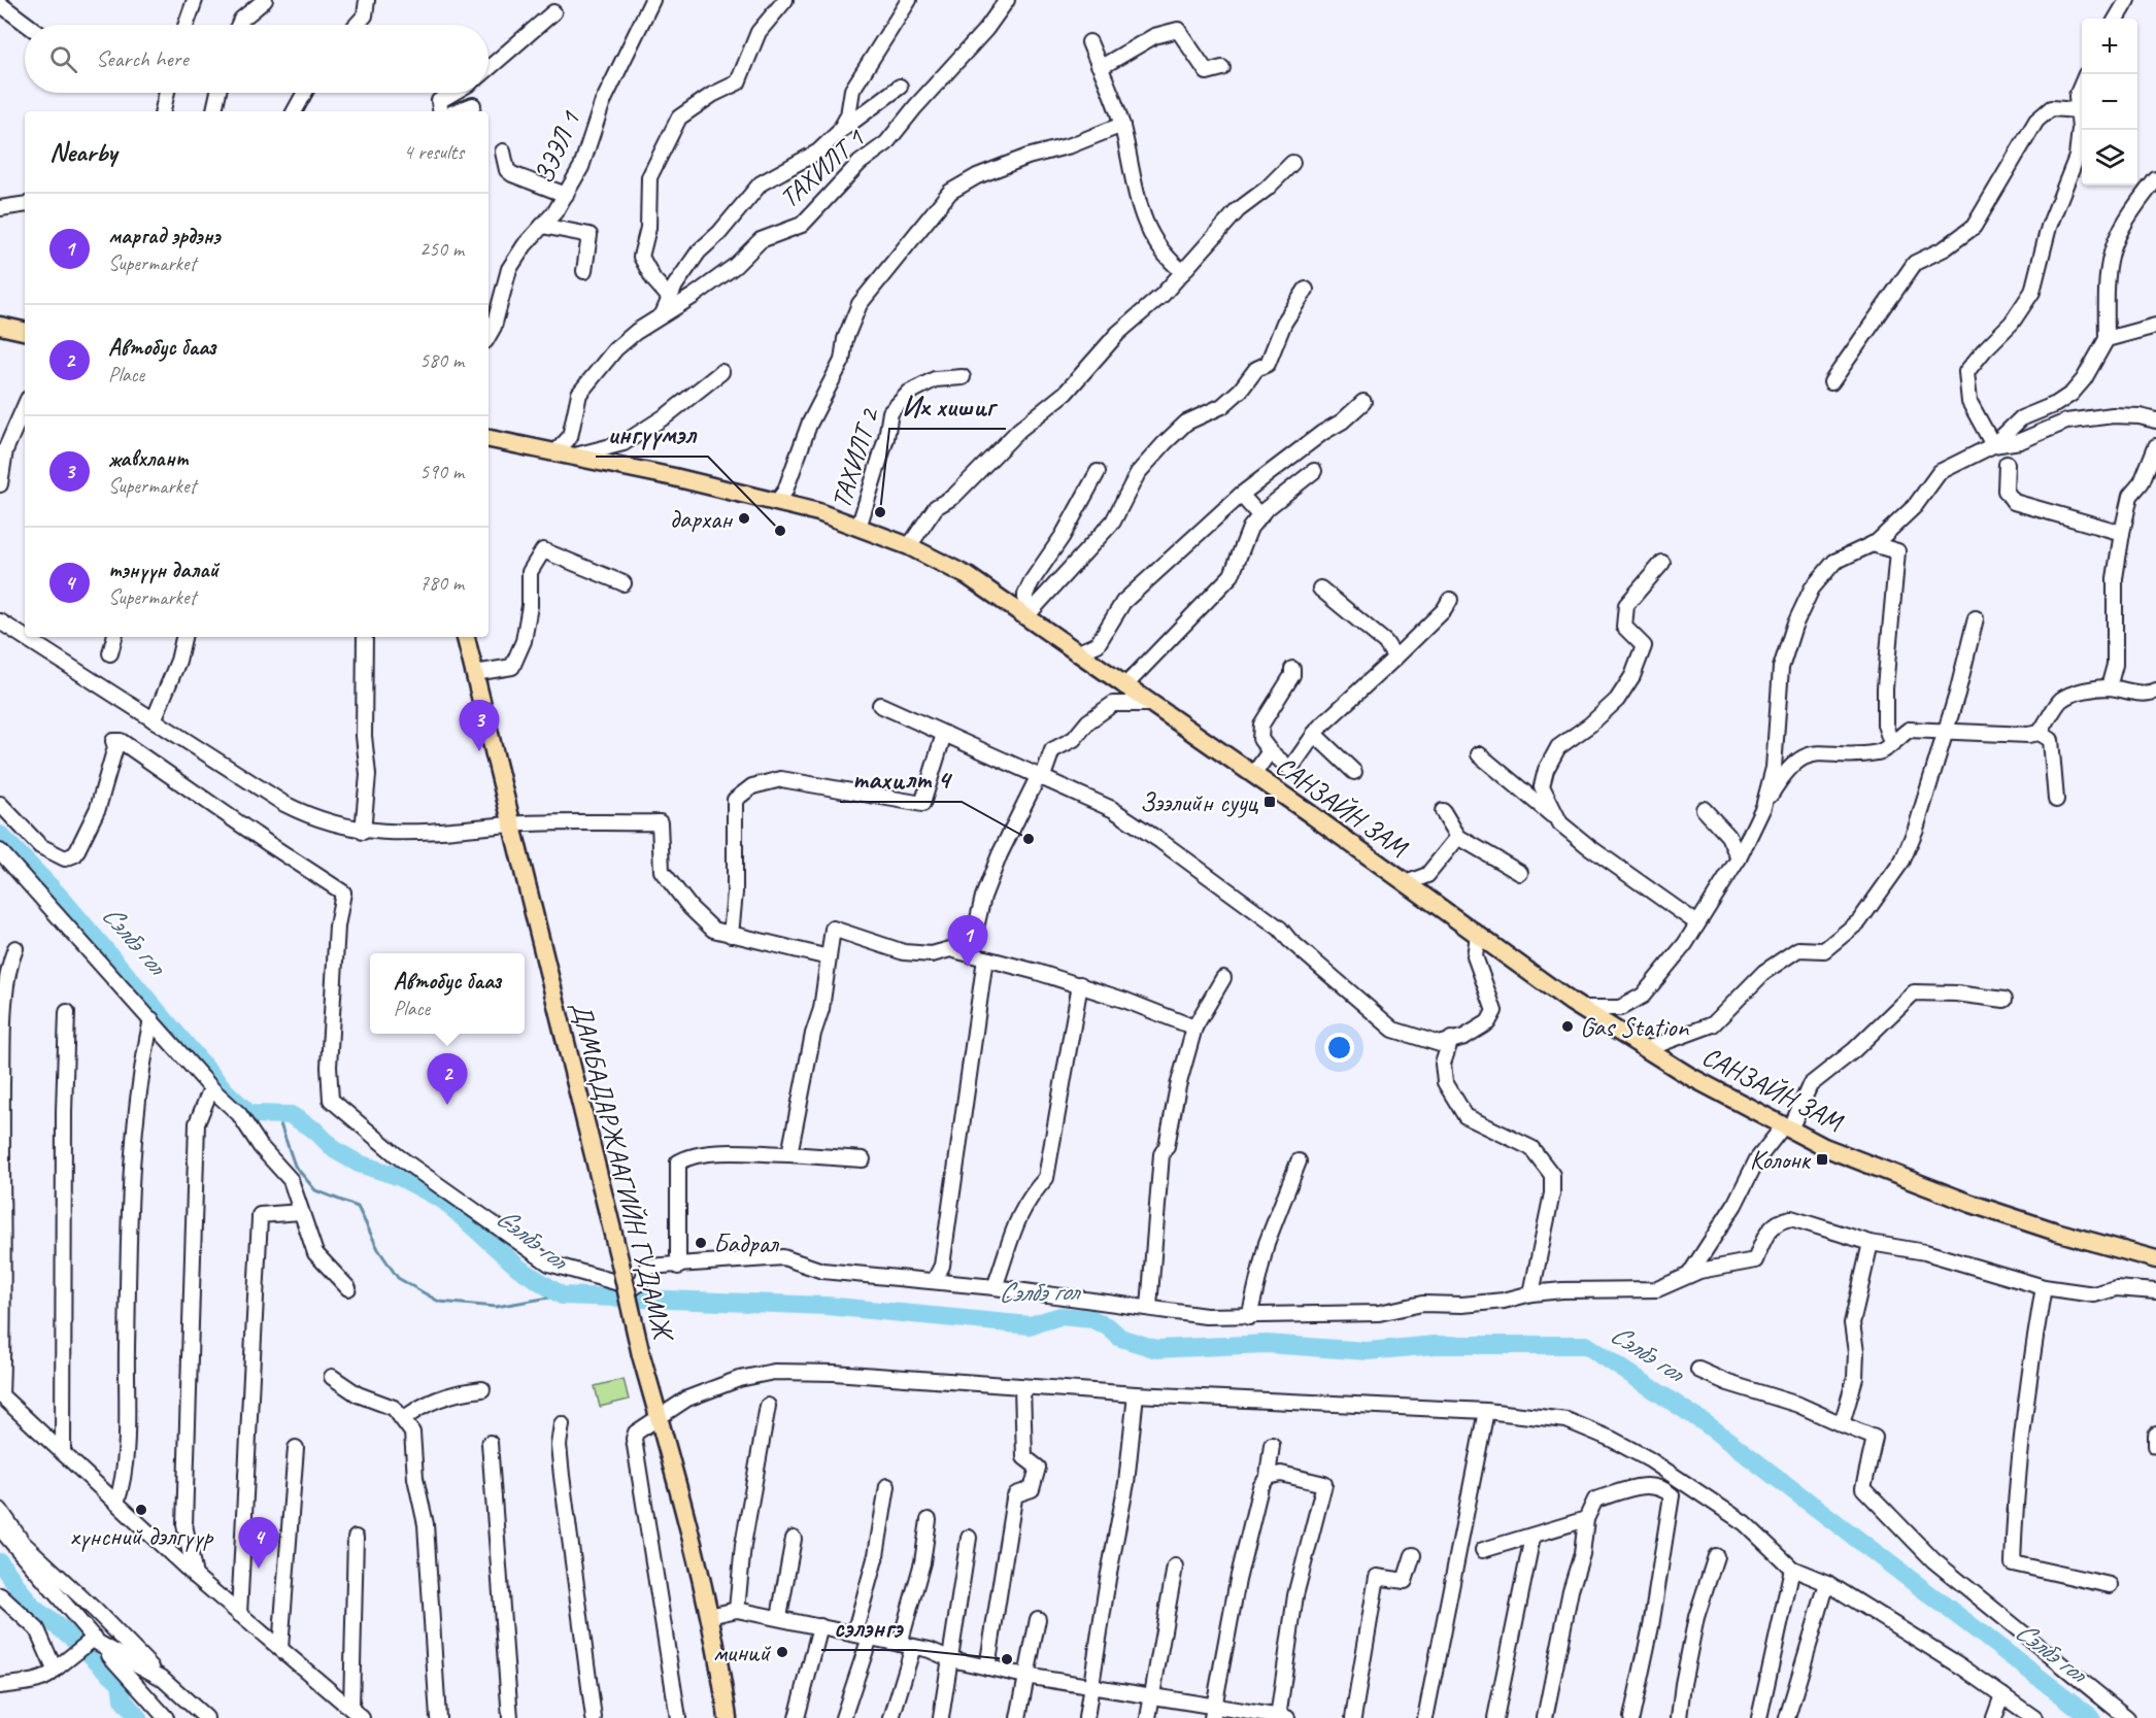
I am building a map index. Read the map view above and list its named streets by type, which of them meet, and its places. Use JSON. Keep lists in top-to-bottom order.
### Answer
{
  "streets": {
    "main road": ["САНЗАЙН ЗАМ", "ДАМБАДАРЖААГИЙН ГУДАМЖ"],
    "street": ["ЗЭЭЛ 1", "ТАХИЛТ 1", "ТАХИЛТ 2"]
  },
  "crossings": [
    ["ТАХИЛТ 1", "САНЗАЙН ЗАМ"],
    ["ТАХИЛТ 2", "САНЗАЙН ЗАМ"]
  ],
  "water": ["Сэлбэ гол"],
  "places": {
    "other": [
      "Их хишиг",
      "дархан",
      "ингүүмэл",
      "тахилт 4",
      "Gas Station",
      "Бадрал",
      "хүнсний дэлгүүр",
      "миний",
      "сэлэнгэ"
    ],
    "transit": ["Зээлийн сууц", "Колонк"]
  },
  "page": {
    "map_buttons": ["+", "−"],
    "search": "Search here",
    "heading": ["Nearby", "4 results"],
    "list": [
      {
        "mark": "1",
        "name": "маргад эрдэнэ",
        "note": "Supermarket",
        "value": "250 m"
      },
      {
        "mark": "2",
        "name": "Автобус бааз",
        "note": "Place",
        "value": "580 m"
      },
      {
        "mark": "3",
        "name": "жавхлант",
        "note": "Supermarket",
        "value": "590 m"
      },
      {
        "mark": "4",
        "name": "тэнүүн далай",
        "note": "Supermarket",
        "value": "780 m"
      }
    ],
    "pins": [
      "3",
      "1",
      "2",
      "4"
    ],
    "popup": ["Автобус бааз", "Place"]
  }
}
